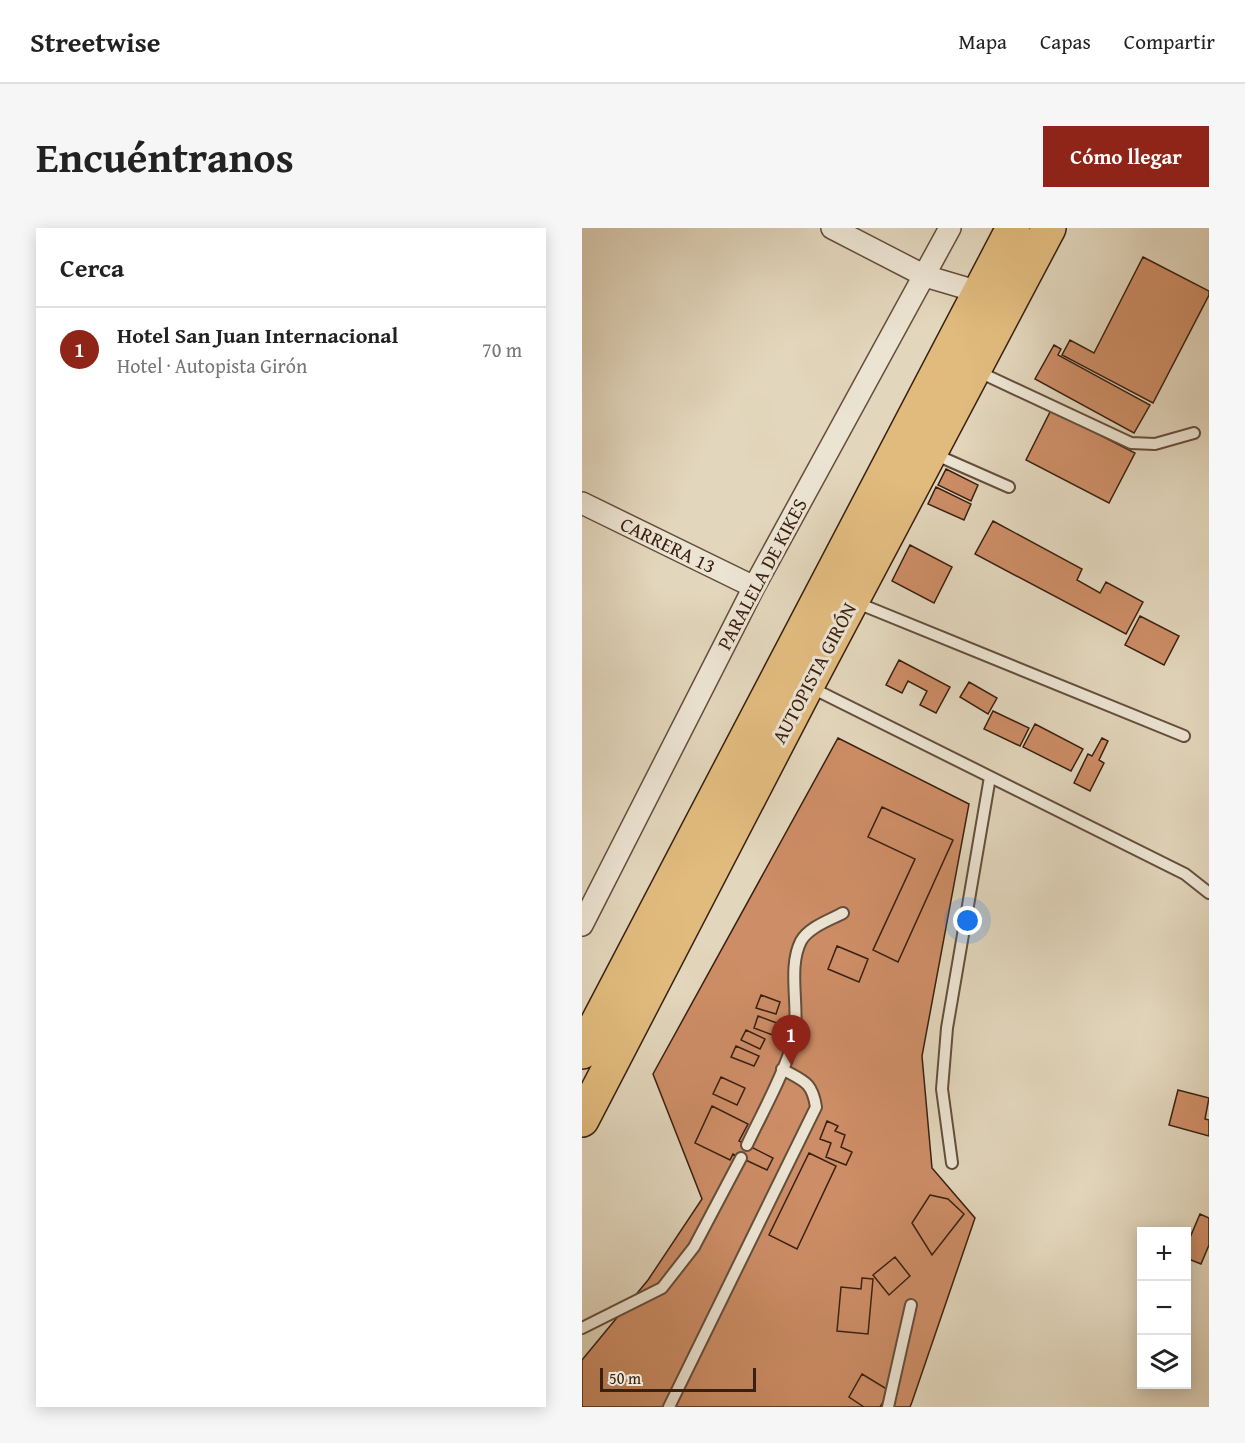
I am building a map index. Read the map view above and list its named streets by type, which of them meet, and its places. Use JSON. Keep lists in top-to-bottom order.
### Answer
{
  "streets": {
    "highway": ["AUTOPISTA GIRÓN"],
    "street": ["CARRERA 13", "PARALELA DE KIKES"]
  },
  "crossings": [
    ["CARRERA 13", "PARALELA DE KIKES"]
  ],
  "scale_bar": "50 m",
  "page": {
    "header": "Streetwise",
    "nav": ["Mapa", "Capas", "Compartir"],
    "title": "Encuéntranos",
    "buttons": "Cómo llegar",
    "heading": "Cerca",
    "list": [
      {
        "mark": "1",
        "name": "Hotel San Juan Internacional",
        "note": "Hotel · Autopista Girón",
        "value": "70 m"
      }
    ],
    "pins": "1",
    "map_buttons": ["+", "−"],
    "scale": "50 m"
  }
}
